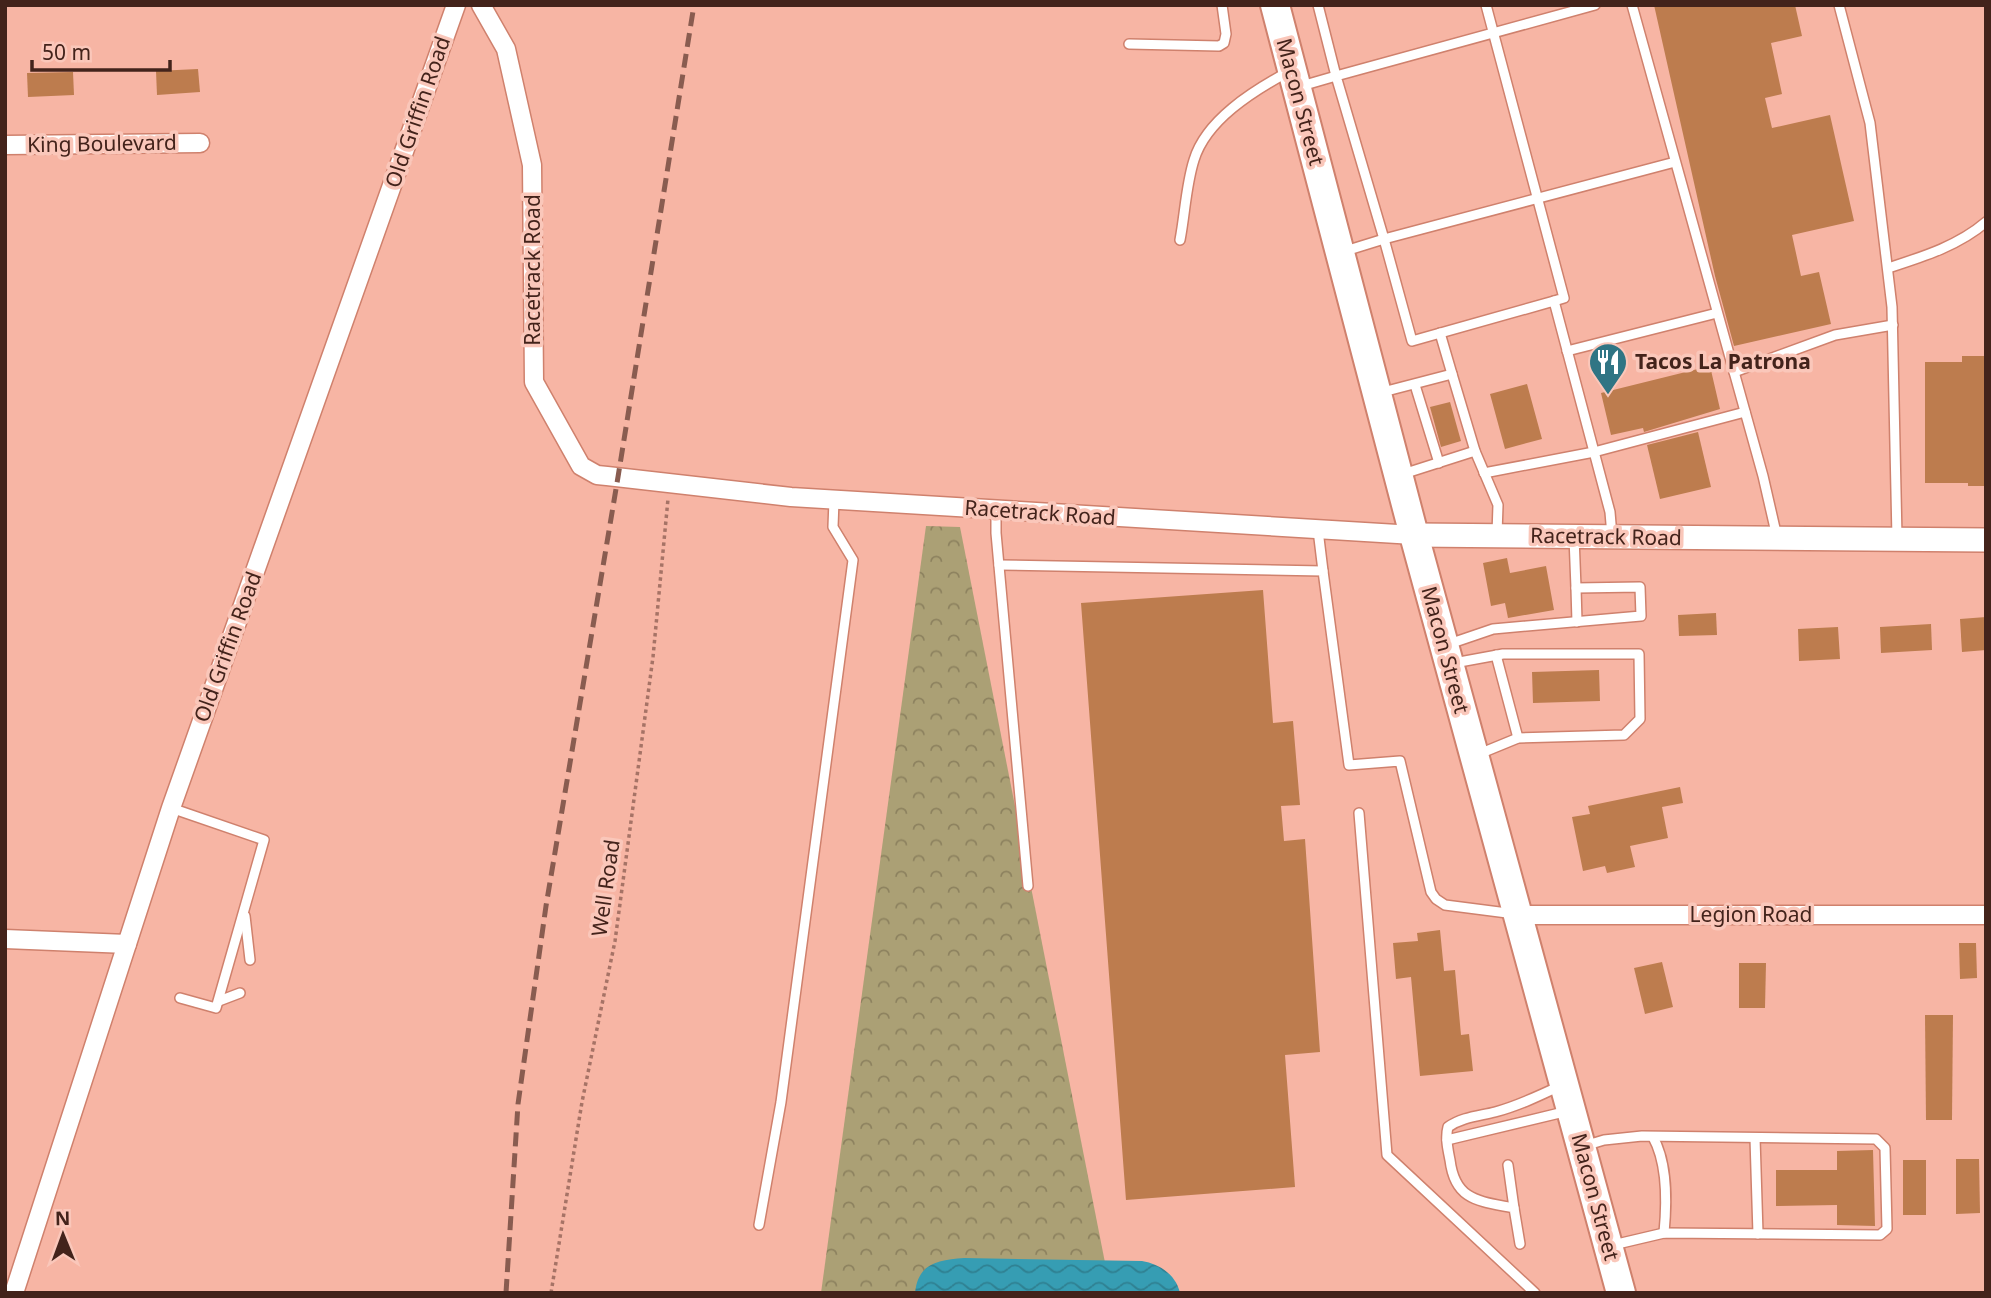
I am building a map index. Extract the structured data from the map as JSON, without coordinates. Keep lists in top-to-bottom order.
{
  "streets": {
    "main road": ["Macon Street"],
    "street": [
      "Old Griffin Road",
      "King Boulevard",
      "Racetrack Road",
      "Legion Road"
    ],
    "path": ["Well Road"]
  },
  "crossings": [
    ["Macon Street", "Racetrack Road"],
    ["Macon Street", "Legion Road"],
    ["Racetrack Road", "Well Road"]
  ],
  "places": {
    "restaurant": ["Tacos La Patrona"]
  },
  "scale_bar": "50 m",
  "north": "top"
}
